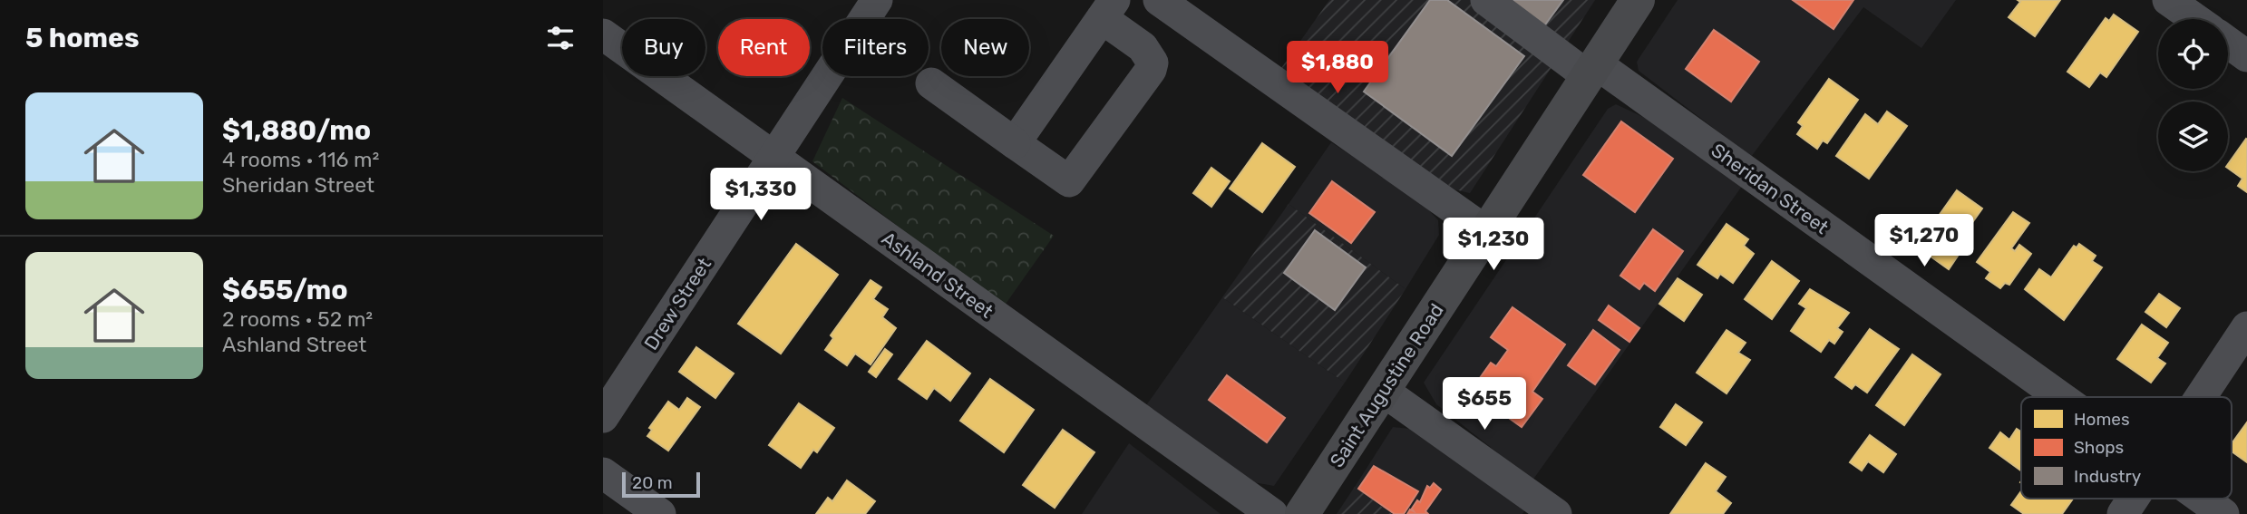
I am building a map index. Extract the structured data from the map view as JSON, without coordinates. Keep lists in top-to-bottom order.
{
  "streets": {
    "main road": ["Saint Augustine Road"],
    "street": ["Sheridan Street", "Ashland Street", "Drew Street"]
  },
  "crossings": [
    ["Sheridan Street", "Saint Augustine Road"],
    ["Ashland Street", "Drew Street"]
  ],
  "legend": ["Homes", "Shops", "Industry"],
  "scale_bar": "20 m",
  "page": {
    "heading": "5 homes",
    "chip": [
      "Buy",
      "Rent",
      "Filters",
      "New"
    ],
    "price": [
      "$1,880",
      "$1,330",
      "$1,270",
      "$1,230",
      "$655"
    ],
    "list": [
      {
        "name": "$1,880/mo",
        "note": "4 rooms · 116 m² · Sheridan Street"
      },
      {
        "name": "$655/mo",
        "note": "2 rooms · 52 m² · Ashland Street"
      }
    ],
    "scale": "20 m"
  }
}
